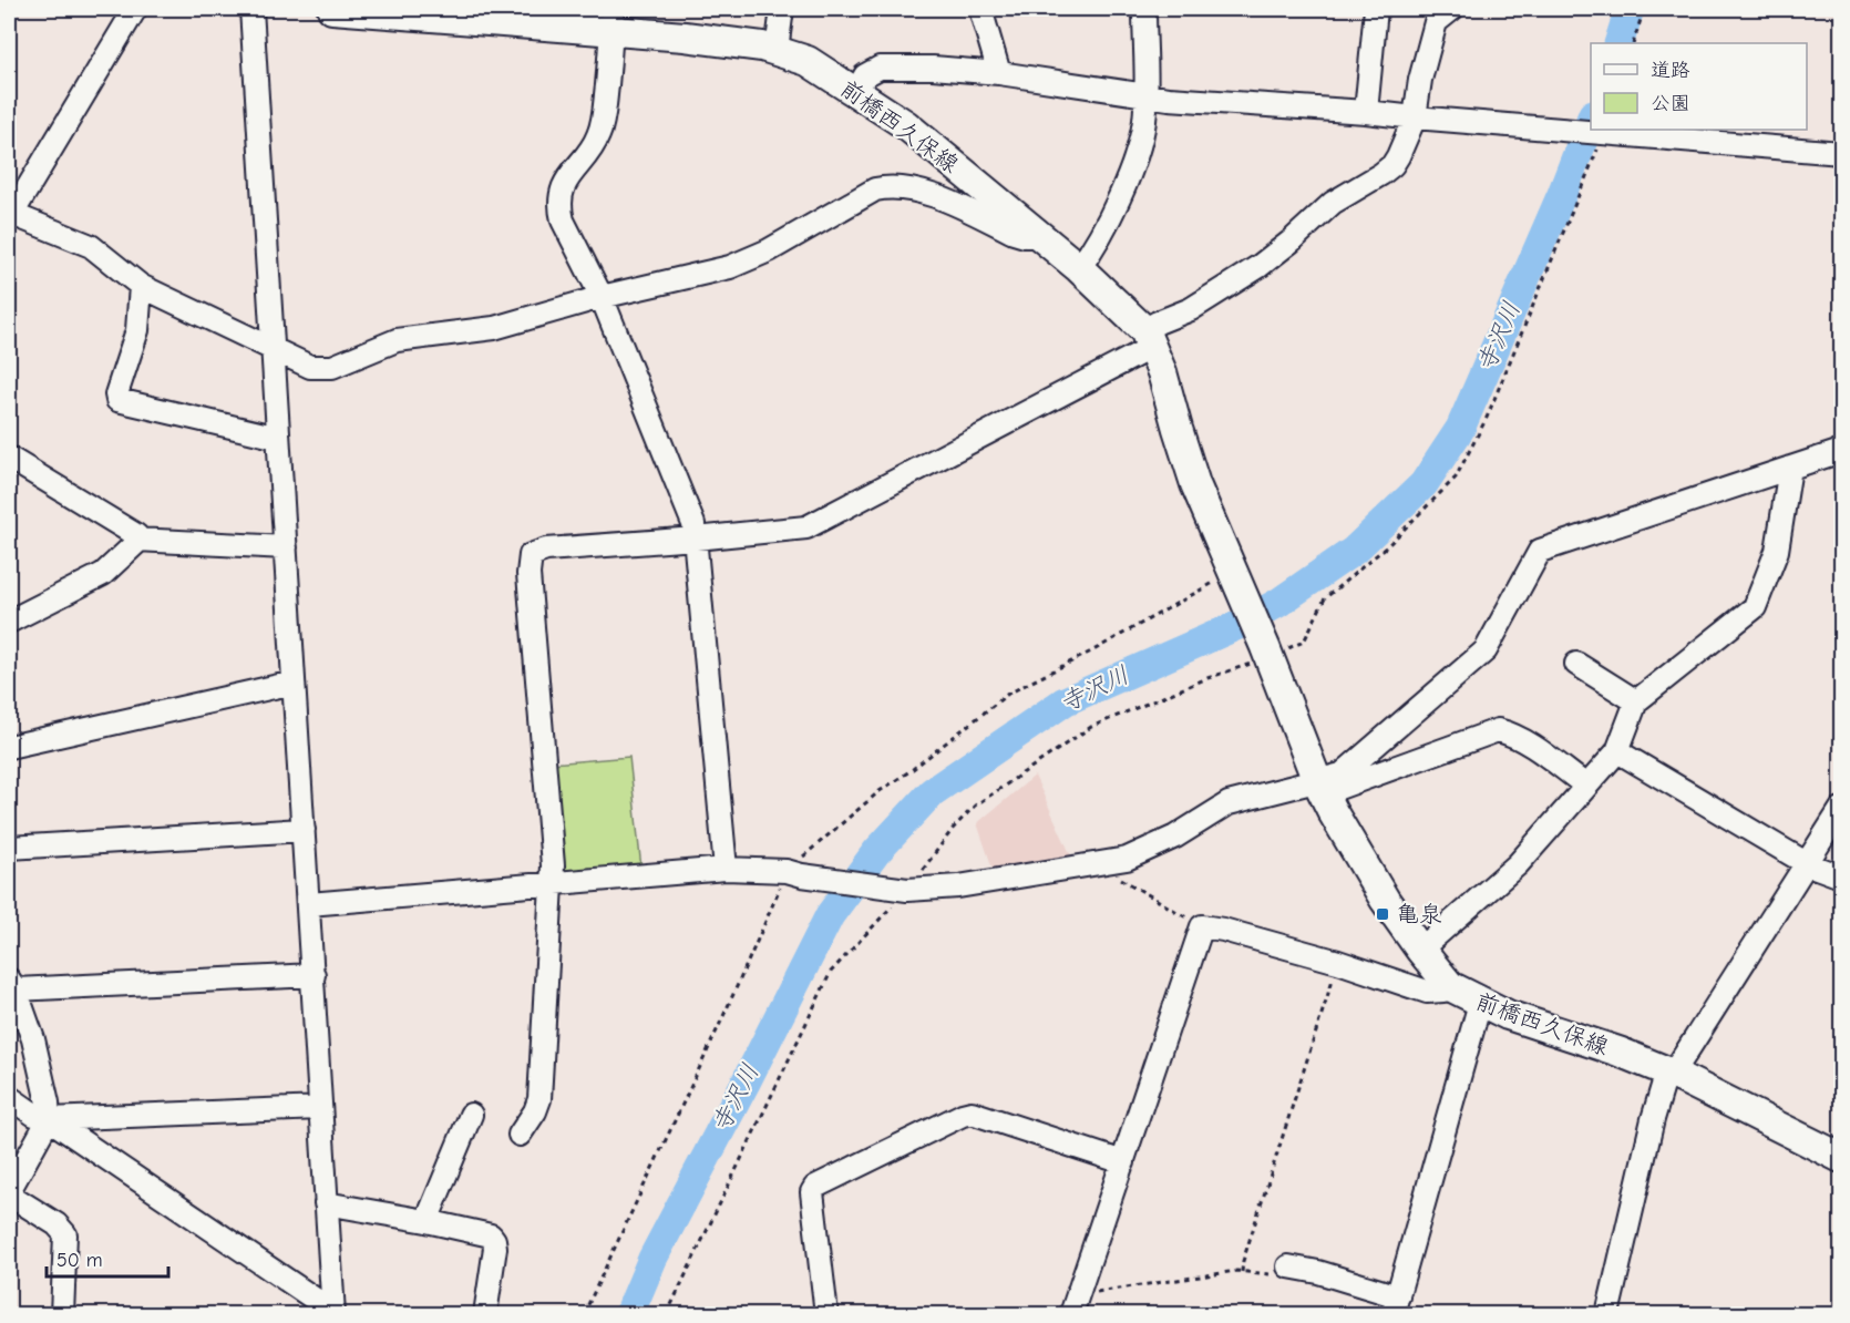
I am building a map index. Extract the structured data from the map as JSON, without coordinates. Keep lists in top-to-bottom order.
{
  "streets": {
    "main road": ["前橋西久保線"]
  },
  "water": ["寺沢川"],
  "places": {
    "transit": ["亀泉"]
  },
  "legend": ["道路", "公園"],
  "scale_bar": "50 m"
}
